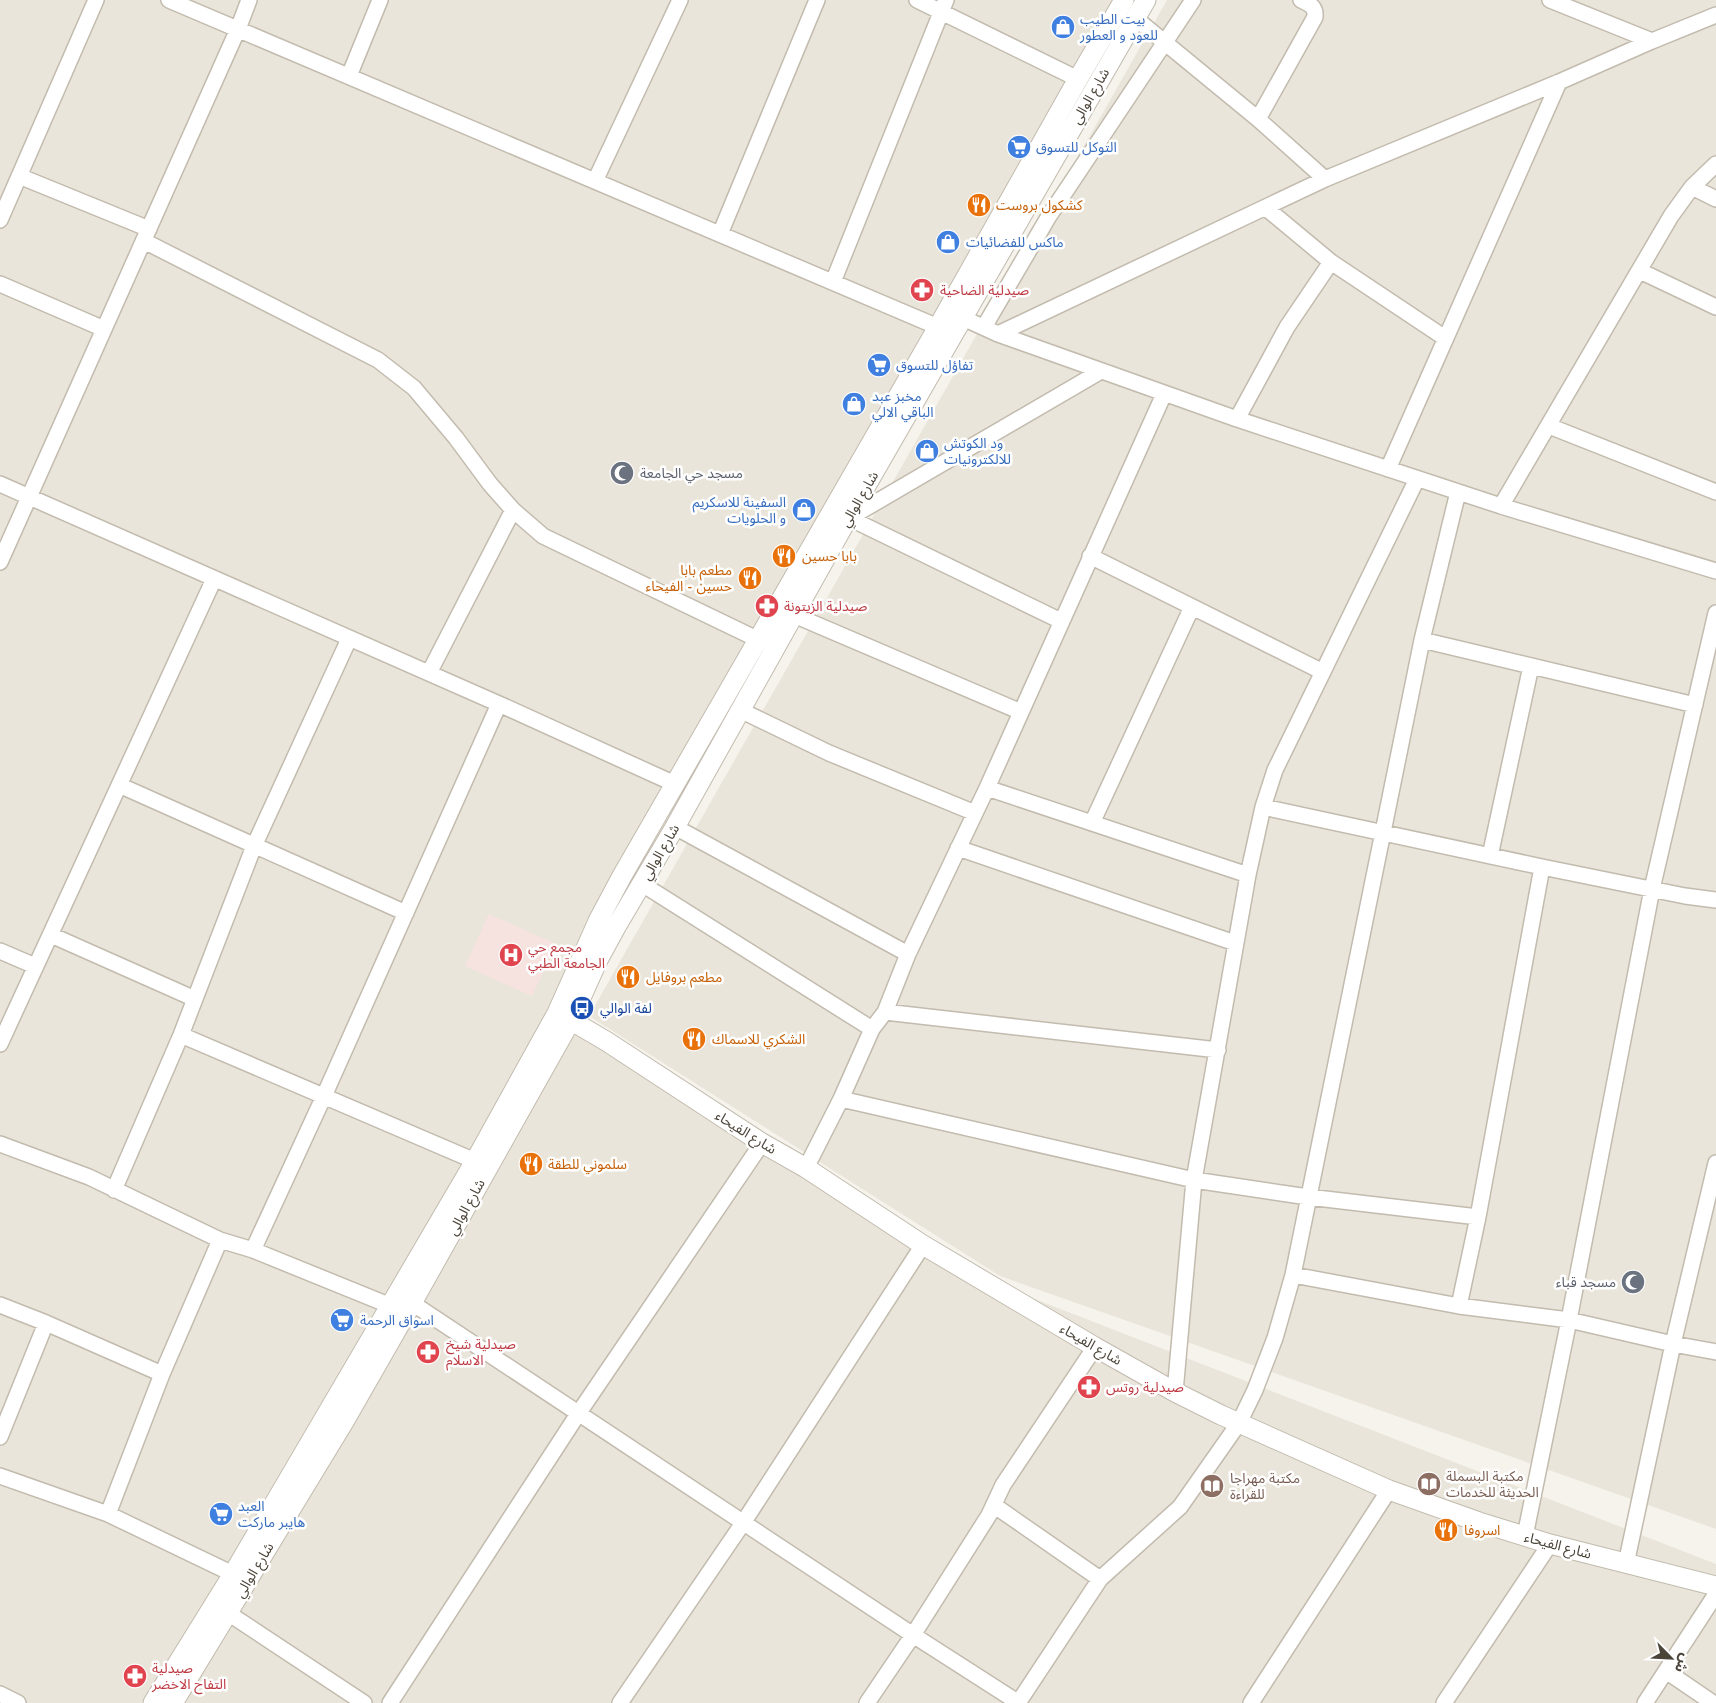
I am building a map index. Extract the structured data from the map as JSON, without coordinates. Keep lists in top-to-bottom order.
{
  "streets": {
    "street": ["شارع الوالي", "شارع الفيحاء"]
  },
  "crossings": [
    ["شارع الوالي", "شارع الفيحاء"]
  ],
  "places": {
    "shop": [
      "بيت الطيب للعود و العطور",
      "ماكس للفضائيات",
      "مخبز عبد الباقي الالي",
      "ود الكوتش للالكترونيات",
      "السفينة للاسكريم و الحلويات"
    ],
    "supermarket": [
      "التوكل للتسوق",
      "تفاؤل للتسوق",
      "اسواق الرحمة",
      "العبد هايبر ماركت"
    ],
    "restaurant": [
      "كشكول بروست",
      "بابا حسين",
      "مطعم بابا حسين - الفيحاء",
      "مطعم بروفايل",
      "الشكري للاسماك",
      "سلموني للطقة",
      "اسروفا"
    ],
    "pharmacy": [
      "صيدلية الضاحية",
      "صيدلية الزيتونة",
      "صيدلية شيخ الاسلام",
      "صيدلية روتس",
      "صيدلية التفاح الاخضر"
    ],
    "mosque": ["مسجد حي الجامعة", "مسجد قباء"],
    "hospital": ["مجمع حي الجامعة الطبي"],
    "bus stop": ["لفة الوالي"],
    "library": ["مكتبة البسملة الحديثة للخدمات", "مكتبة مهراجا للقراءة"]
  },
  "north": "bottom right"
}
